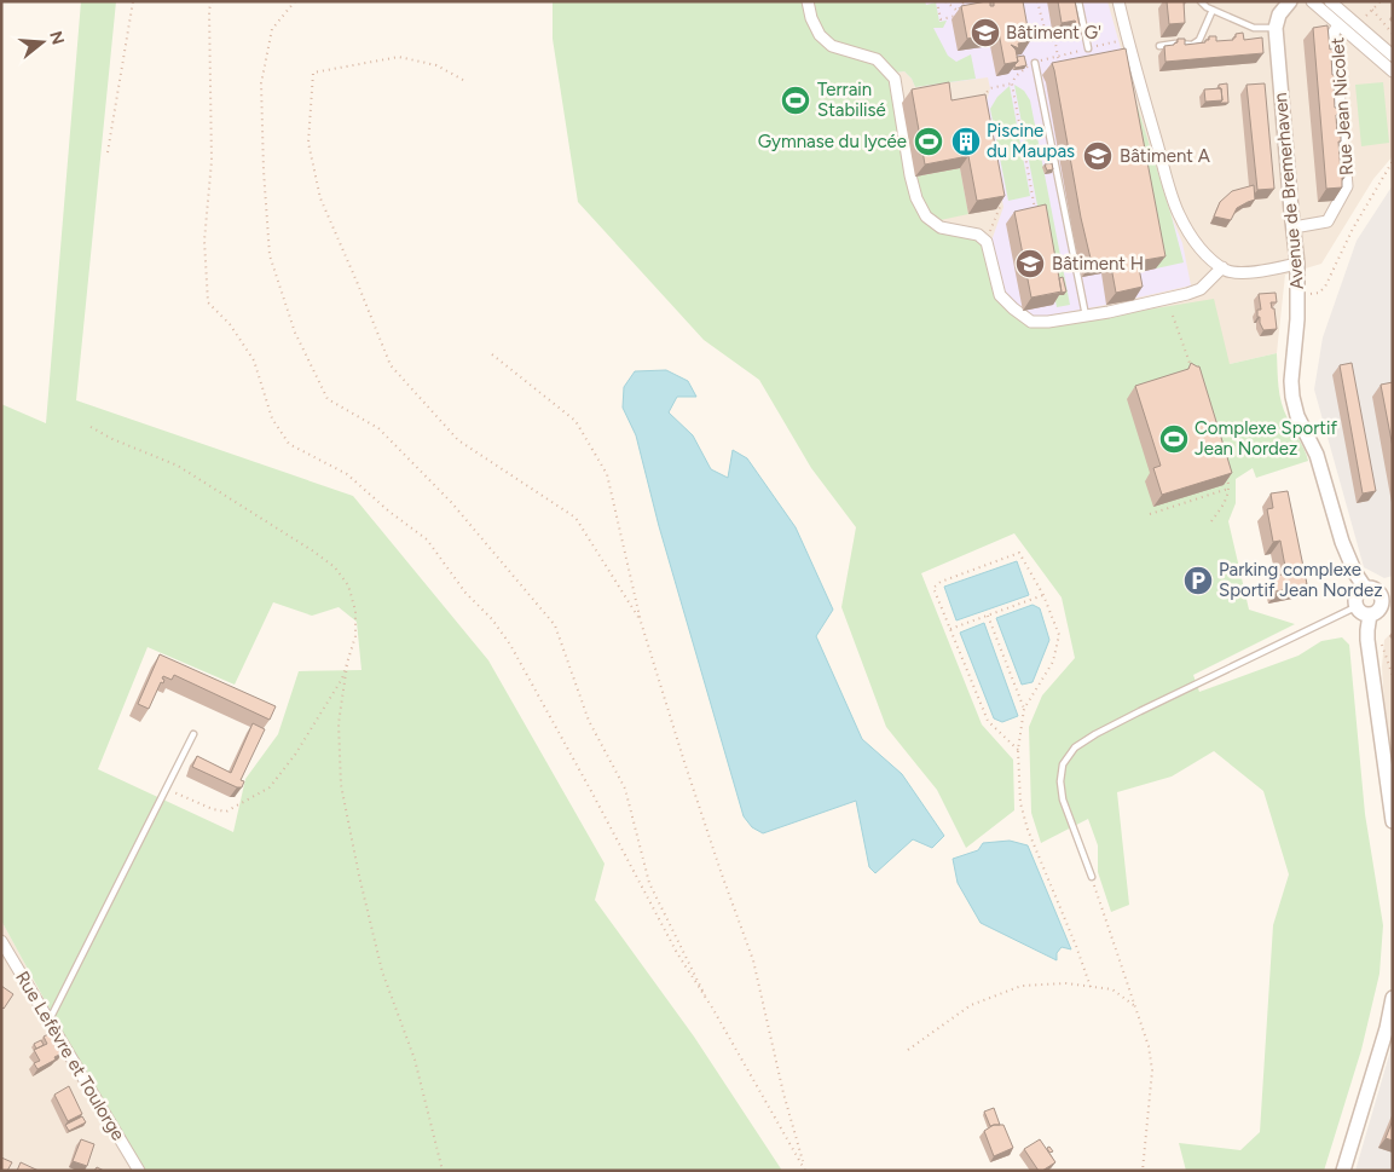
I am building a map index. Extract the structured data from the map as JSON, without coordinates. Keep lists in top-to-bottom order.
{
  "streets": {
    "street": ["Rue Jean Nicolet", "Avenue de Bremerhaven", "Rue Lefèvre et Toulorge"]
  },
  "crossings": [
    ["Rue Jean Nicolet", "Avenue de Bremerhaven"]
  ],
  "places": {
    "school or university": ["Bâtiment G'", "Bâtiment A", "Bâtiment H"],
    "sports": ["Terrain Stabilisé", "Gymnase du lycée", "Complexe Sportif Jean Nordez"],
    "building": ["Piscine du Maupas"],
    "parking": ["Parking complexe Sportif Jean Nordez"]
  },
  "north": "right"
}
